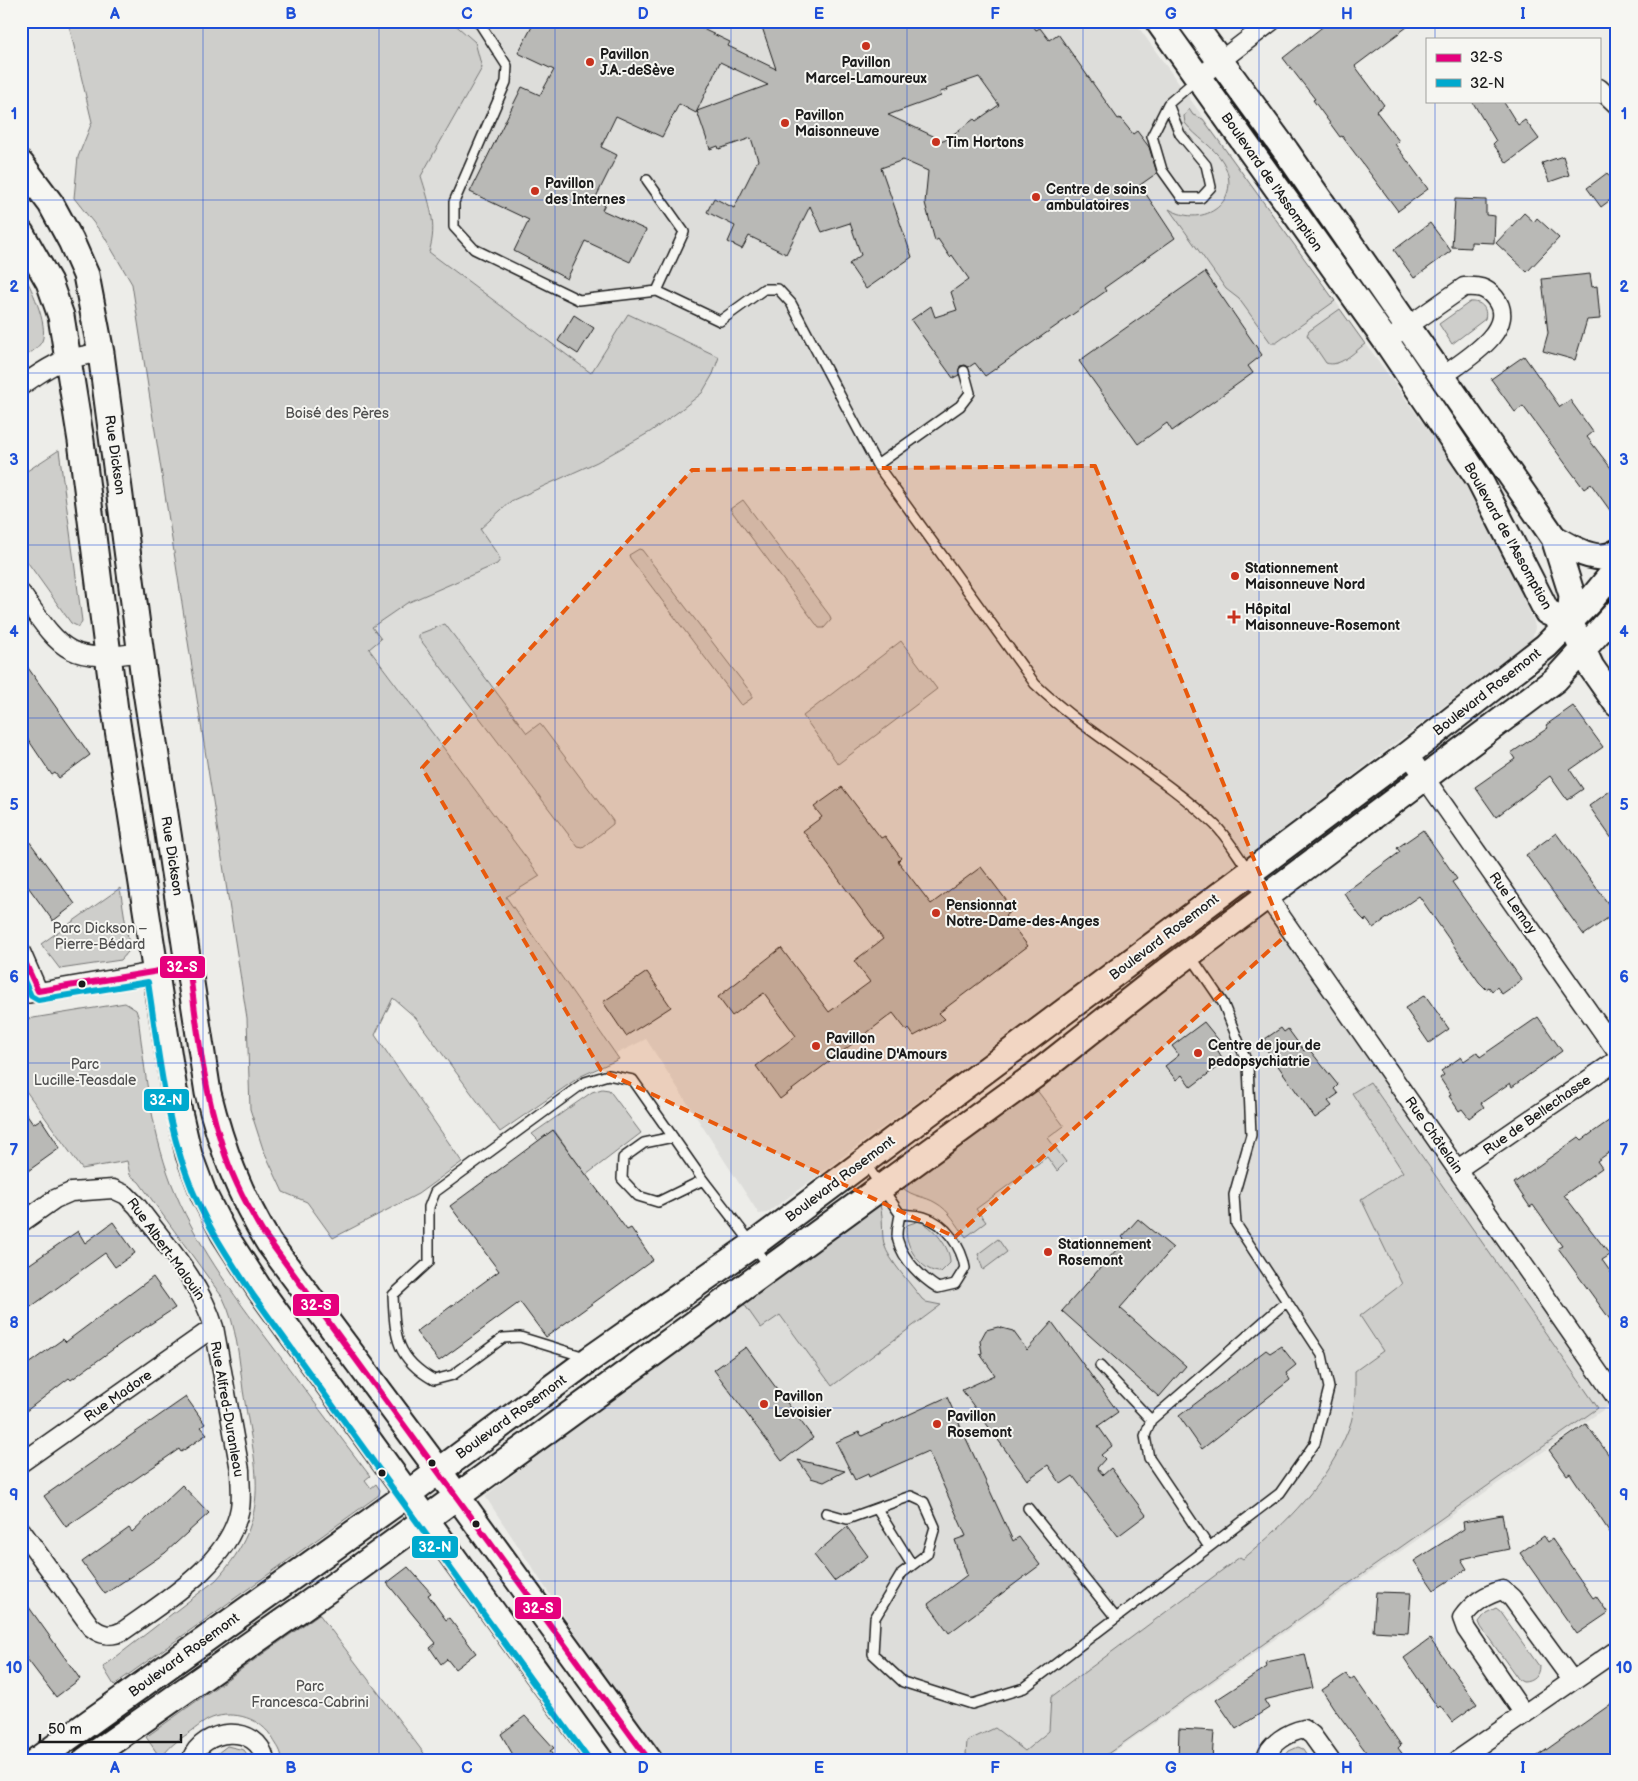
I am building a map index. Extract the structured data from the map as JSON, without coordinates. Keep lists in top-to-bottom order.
{
  "streets": {
    "main road": ["Boulevard de l'Assomption", "Rue Dickson", "Boulevard Rosemont"],
    "street": [
      "Rue Lemay",
      "Rue de Bellechasse",
      "Rue Châtelain",
      "Rue Albert-Malouin",
      "Rue Madore",
      "Rue Alfred-Duranleau"
    ]
  },
  "crossings": [
    ["Boulevard de l'Assomption", "Boulevard Rosemont"],
    ["Rue Dickson", "Boulevard Rosemont"],
    ["Boulevard Rosemont", "Rue Lemay"],
    ["Boulevard Rosemont", "Rue Châtelain"],
    ["Rue de Bellechasse", "Rue Châtelain"],
    ["Rue Albert-Malouin", "Rue Madore"],
    ["Rue Albert-Malouin", "Rue Alfred-Duranleau"],
    ["Rue Madore", "Rue Alfred-Duranleau"]
  ],
  "parks": [
    "Boisé des Pères",
    "Parc Dickson – Pierre-Bédard",
    "Parc Lucille-Teasdale",
    "Parc Francesca-Cabrini"
  ],
  "places": {
    "other": [
      "Pavillon Marcel-Lamoureux",
      "Pavillon J.A.-deSève",
      "Pavillon Maisonneuve",
      "Tim Hortons",
      "Pavillon des Internes",
      "Centre de soins ambulatoires",
      "Stationnement Maisonneuve Nord",
      "Pensionnat Notre-Dame-des-Anges",
      "Pavillon Claudine D'Amours",
      "Centre de jour de pedopsychiatrie",
      "Stationnement Rosemont",
      "Pavillon Levoisier",
      "Pavillon Rosemont"
    ],
    "health": ["Hôpital Maisonneuve-Rosemont"]
  },
  "lines": ["transit line 32-S", "transit line 32-N"],
  "legend": ["32-S", "32-N"],
  "scale_bar": "50 m",
  "grid": {
    "columns": [
      "A",
      "B",
      "C",
      "D",
      "E",
      "F",
      "G",
      "H",
      "I"
    ],
    "rows": [
      "1",
      "2",
      "3",
      "4",
      "5",
      "6",
      "7",
      "8",
      "9",
      "10"
    ]
  }
}
